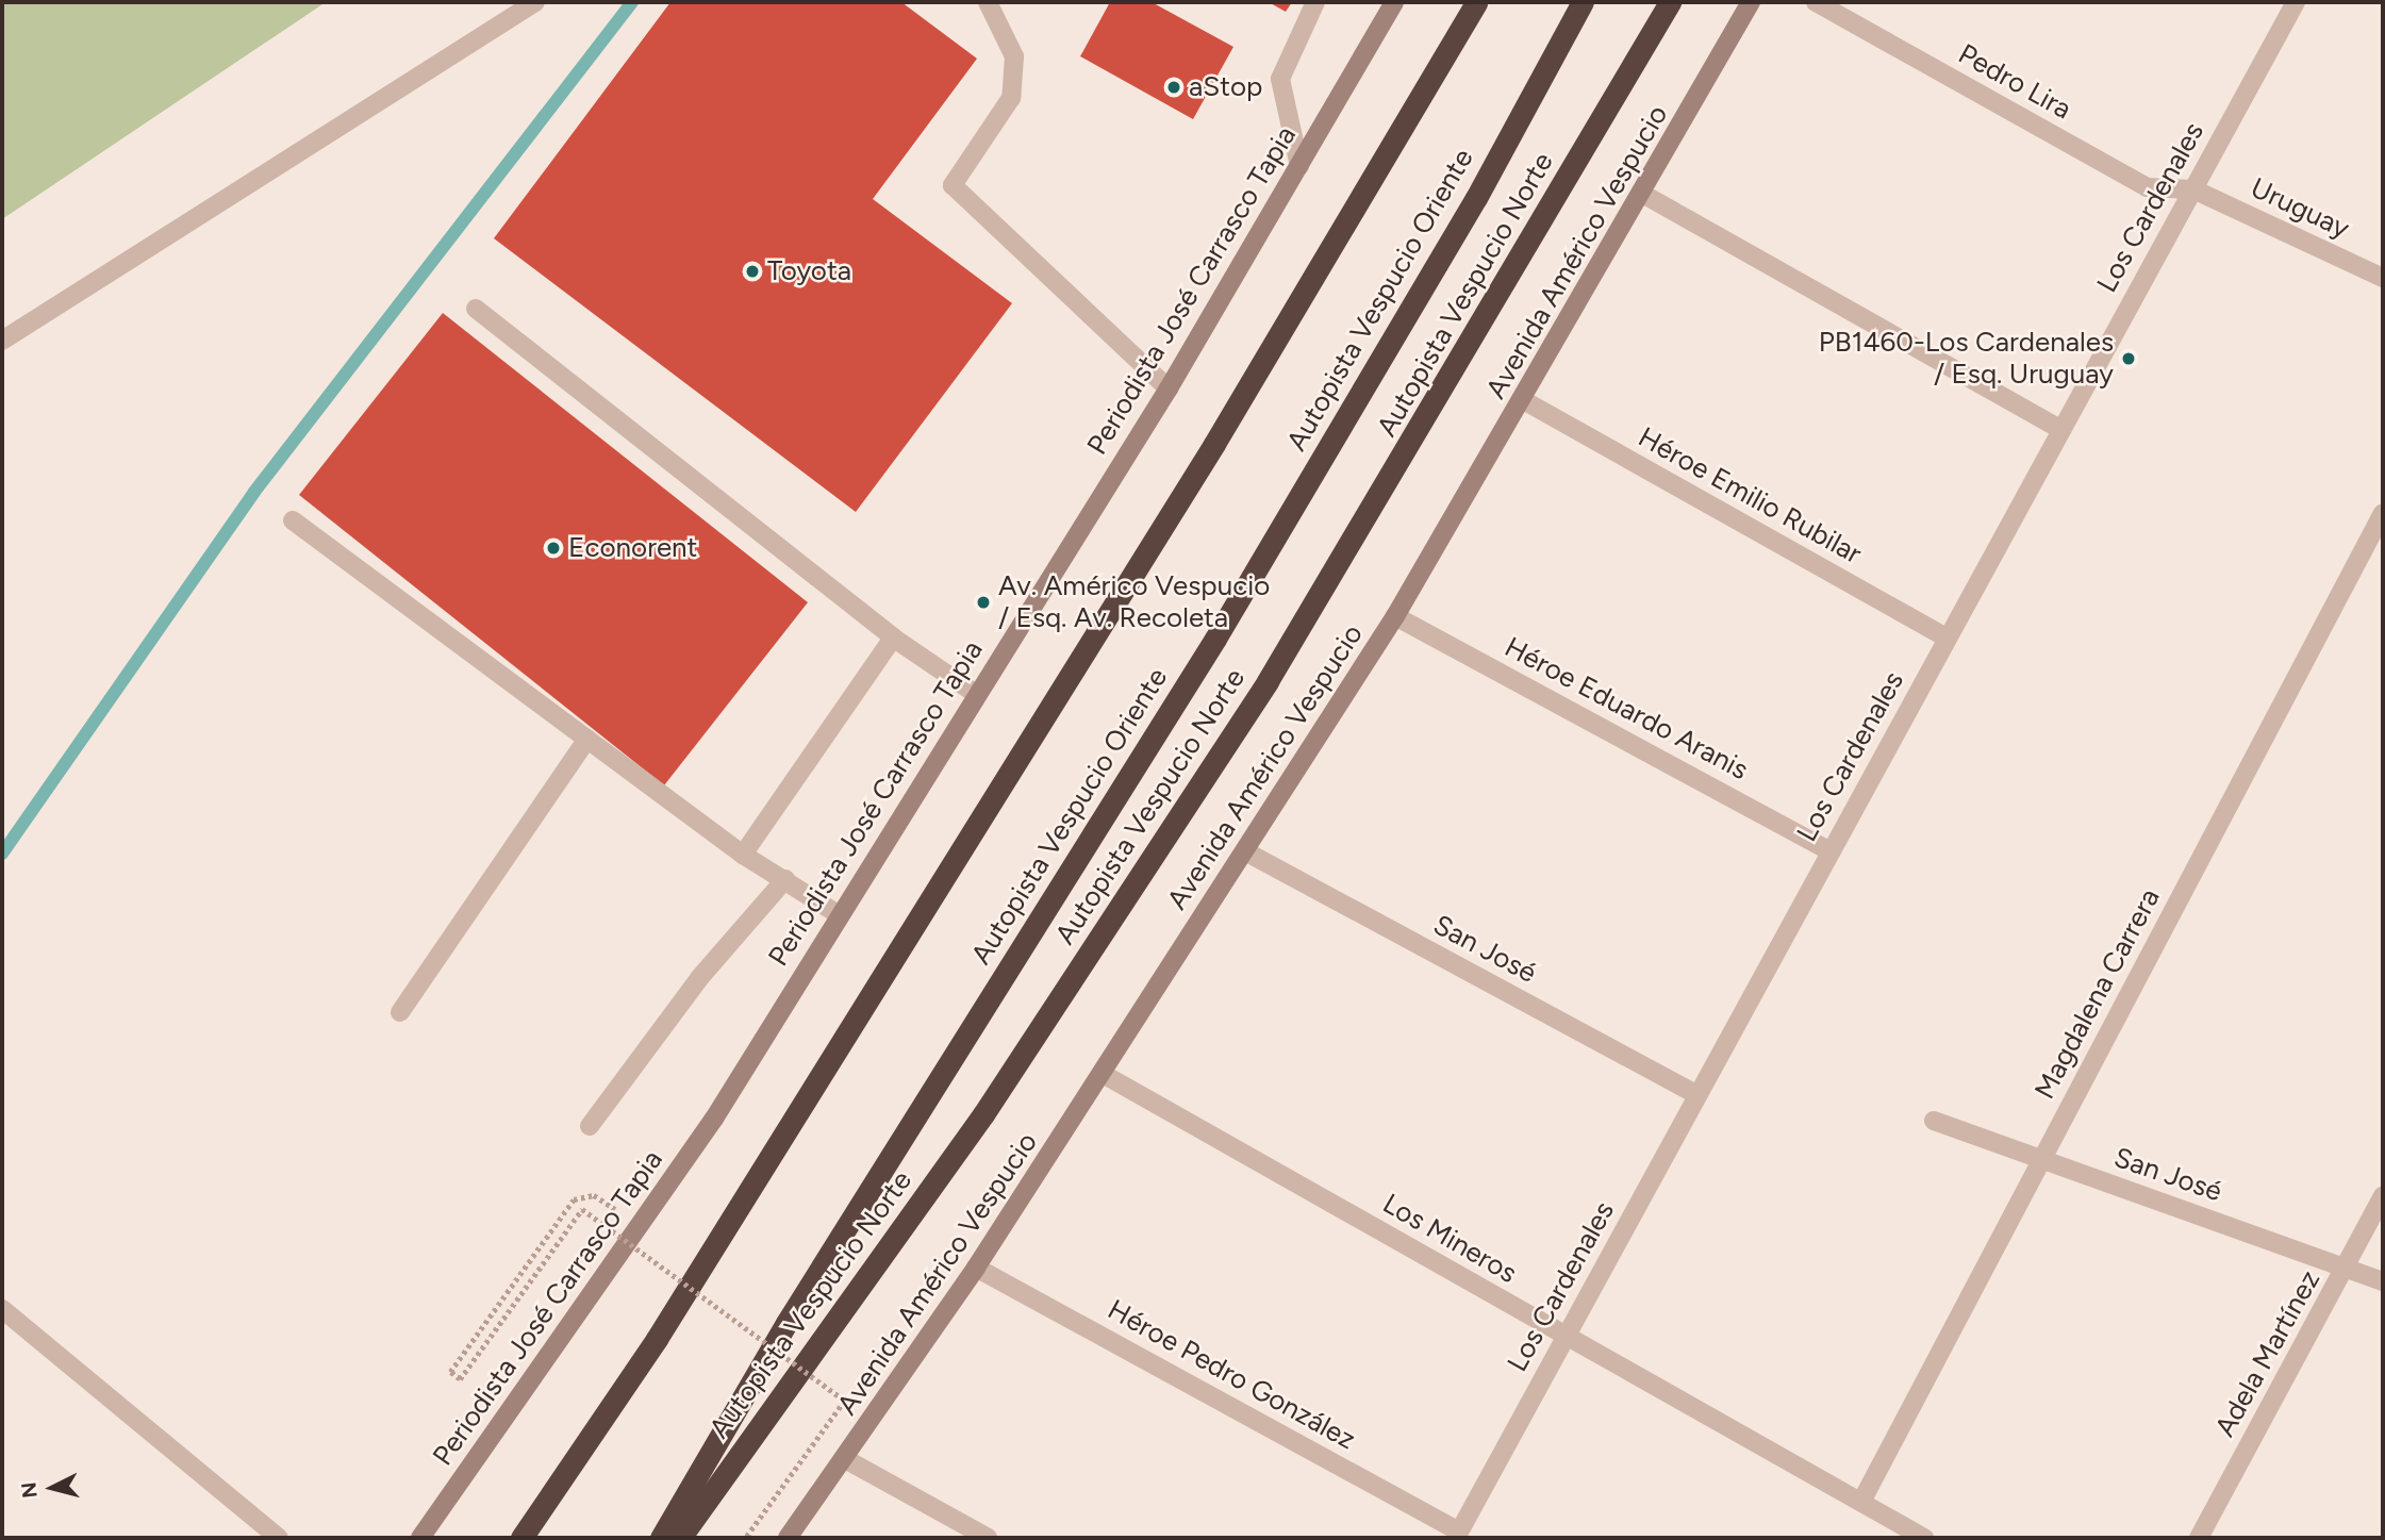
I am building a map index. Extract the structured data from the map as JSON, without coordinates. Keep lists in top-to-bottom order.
{
  "streets": {
    "highway": ["Autopista Vespucio Norte", "Autopista Vespucio Oriente"],
    "main road": ["Avenida Américo Vespucio", "Periodista José Carrasco Tapia"],
    "street": [
      "Pedro Lira",
      "Los Cardenales",
      "Uruguay",
      "Héroe Emilio Rubilar",
      "Héroe Eduardo Aranis",
      "San José",
      "Magdalena Carrera",
      "Los Mineros",
      "Adela Martínez",
      "Héroe Pedro González"
    ]
  },
  "crossings": [
    ["Pedro Lira", "Los Cardenales"],
    ["Pedro Lira", "Uruguay"],
    ["Los Cardenales", "Uruguay"],
    ["Los Cardenales", "Héroe Emilio Rubilar"],
    ["Los Cardenales", "Héroe Eduardo Aranis"],
    ["Los Cardenales", "San José"],
    ["Los Cardenales", "Los Mineros"],
    ["Los Cardenales", "Héroe Pedro González"],
    ["Avenida Américo Vespucio", "Héroe Emilio Rubilar"],
    ["Avenida Américo Vespucio", "Héroe Eduardo Aranis"],
    ["Avenida Américo Vespucio", "San José"],
    ["Avenida Américo Vespucio", "Los Mineros"],
    ["Avenida Américo Vespucio", "Héroe Pedro González"],
    ["San José", "Magdalena Carrera"],
    ["San José", "Adela Martínez"],
    ["Magdalena Carrera", "Los Mineros"]
  ],
  "places": [
    "aStop",
    "Toyota",
    "PB1460-Los Cardenales / Esq. Uruguay",
    "Econorent",
    "Av. Américo Vespucio / Esq. Av. Recoleta"
  ],
  "north": "left"
}
